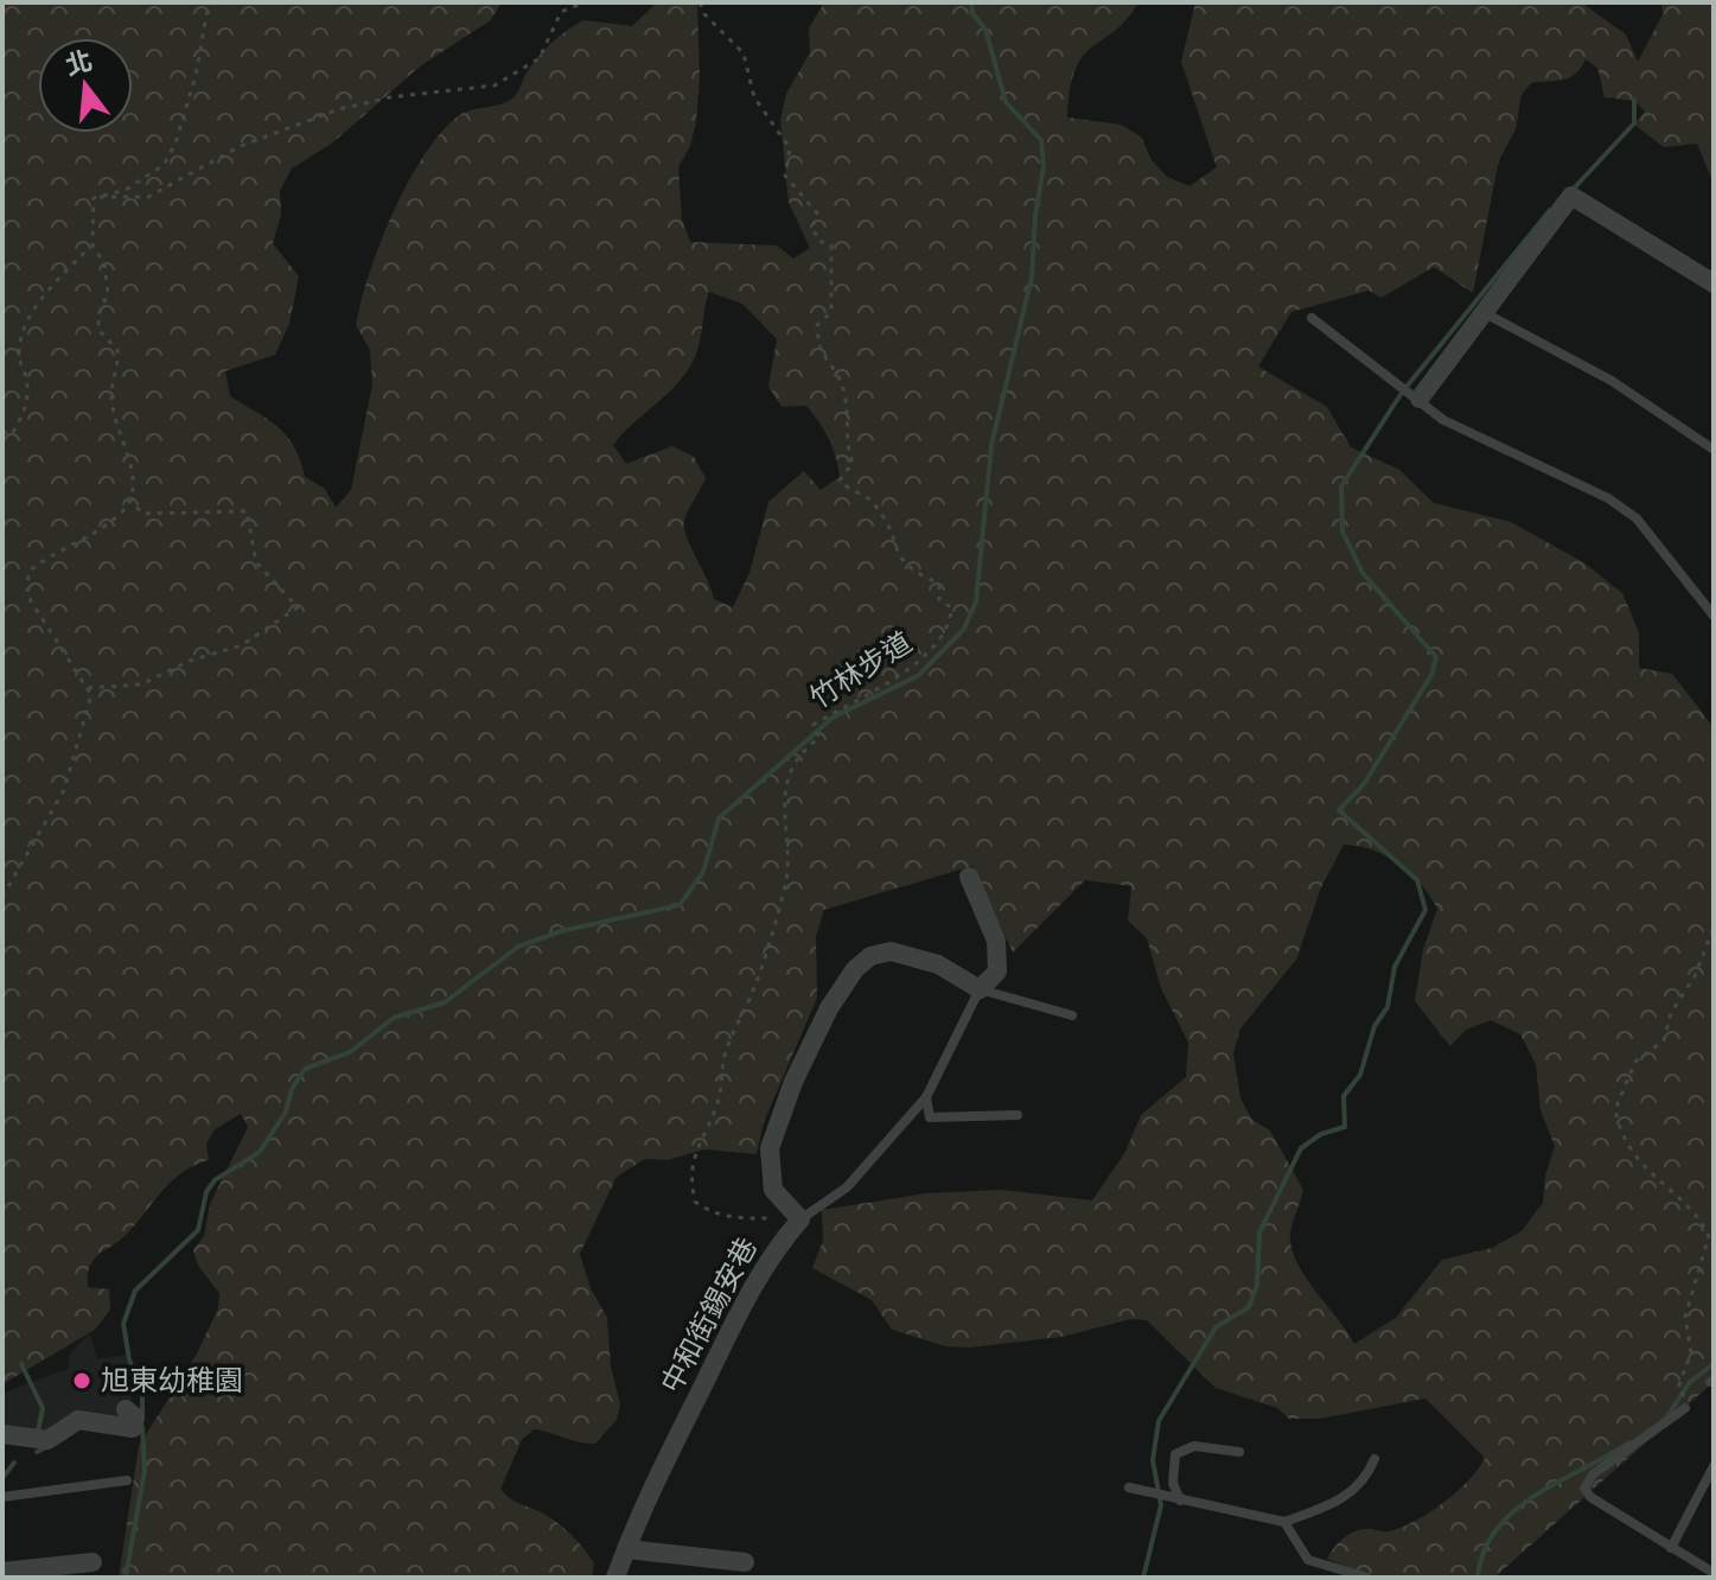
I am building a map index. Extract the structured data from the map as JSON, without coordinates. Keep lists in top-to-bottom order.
{
  "streets": {
    "street": ["中和街錫安巷"],
    "path": ["竹林步道"]
  },
  "crossings": [
    ["竹林步道", "中和街錫安巷"]
  ],
  "places": ["旭東幼稚園"],
  "north": "top"
}
